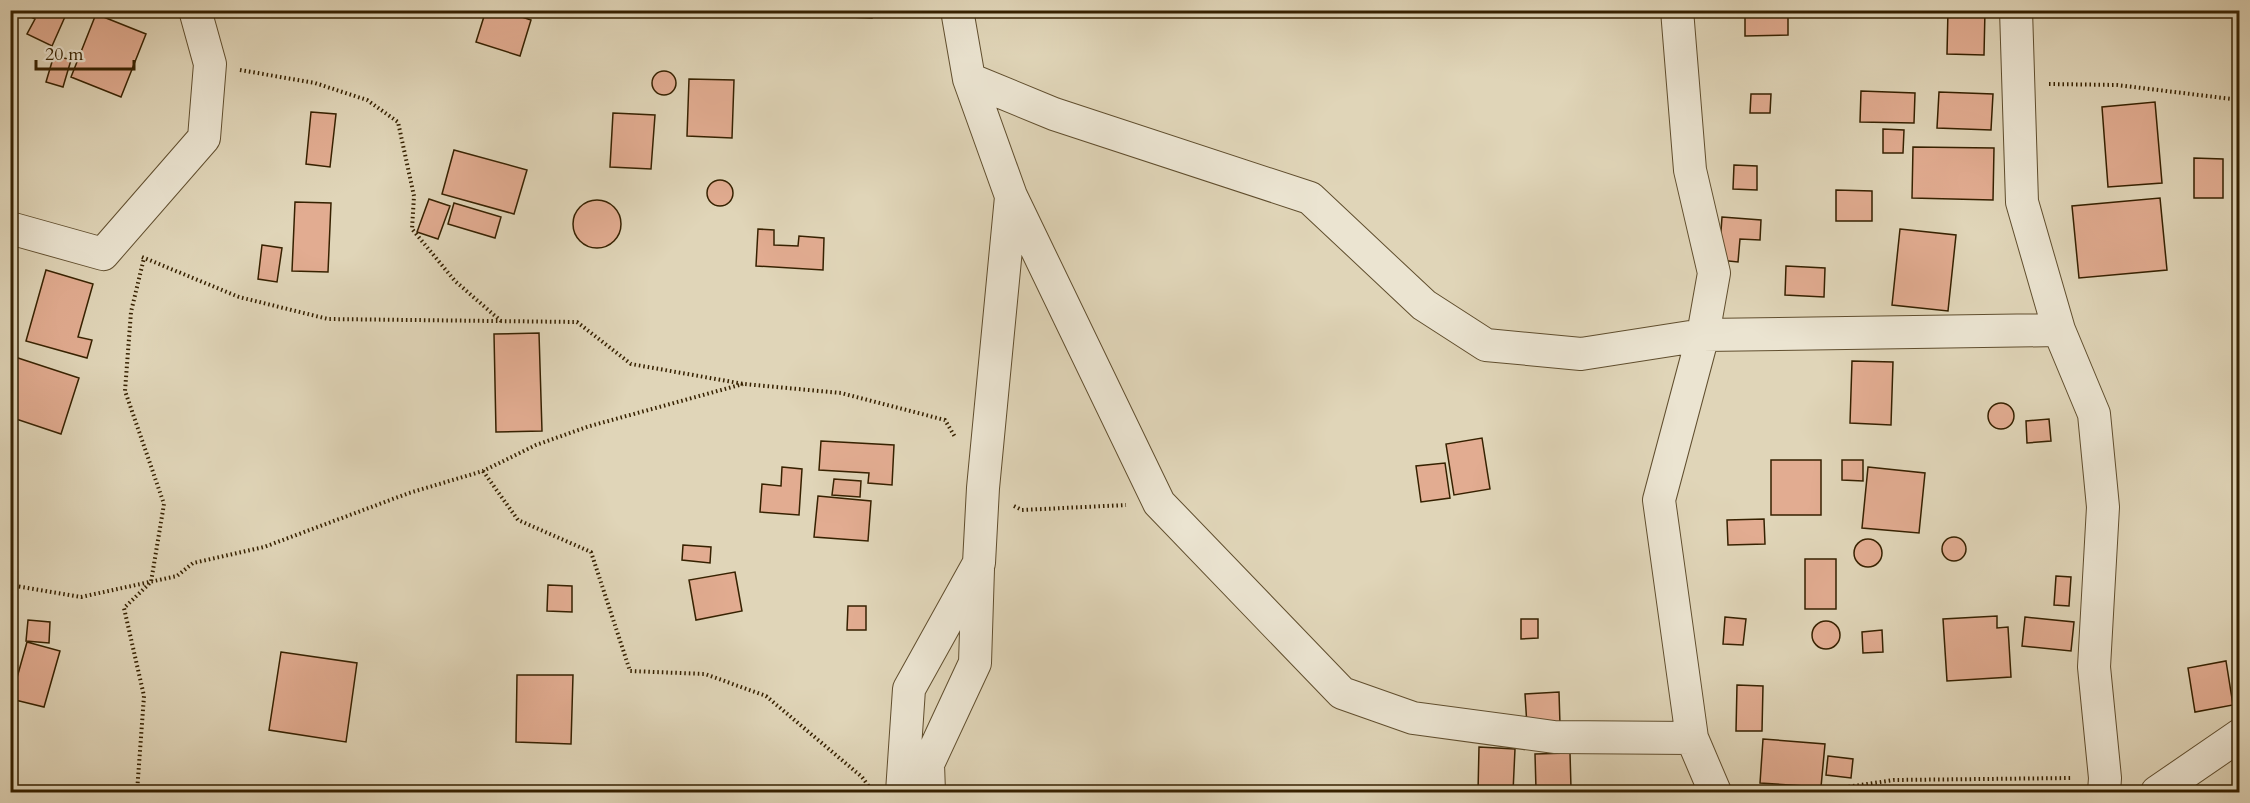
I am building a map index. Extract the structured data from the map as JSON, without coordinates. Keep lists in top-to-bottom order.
{
  "scale_bar": "20 m"
}
